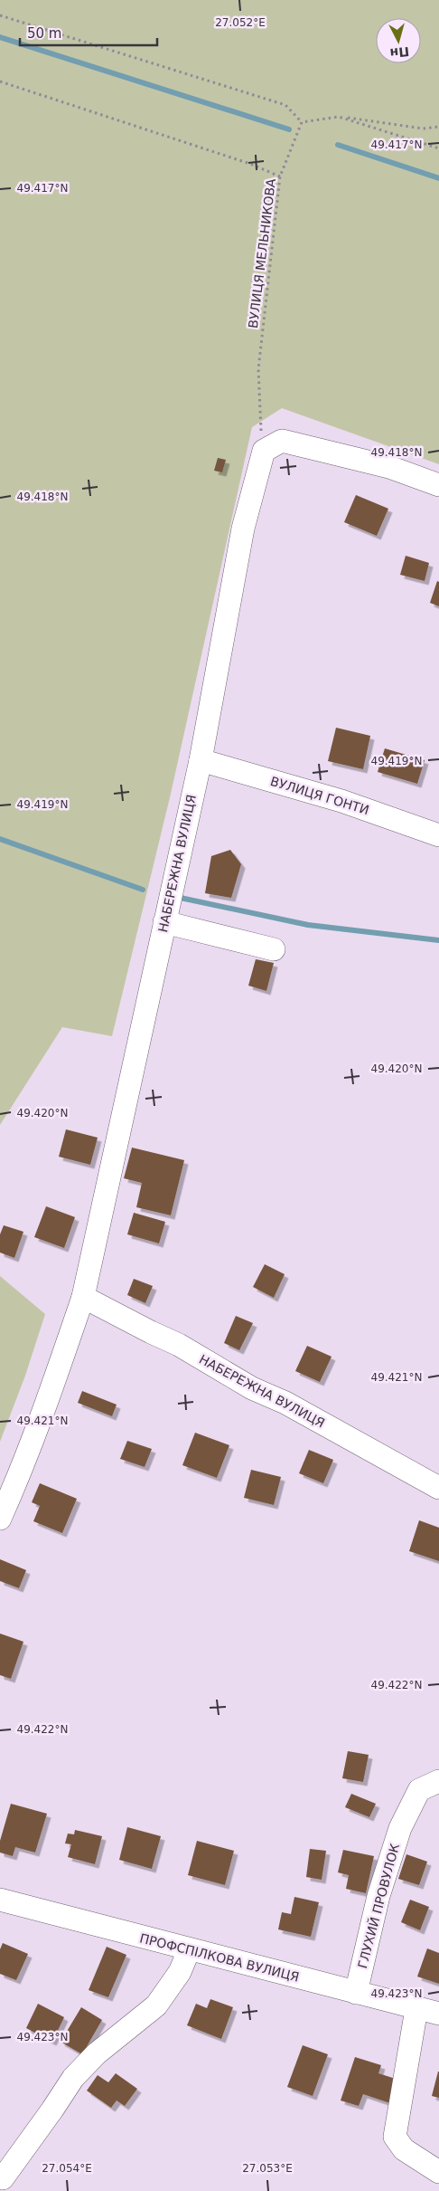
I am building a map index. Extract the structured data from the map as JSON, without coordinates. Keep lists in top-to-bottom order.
{
  "streets": {
    "street": [
      "ВУЛИЦЯ ГОНТИ",
      "НАБЕРЕЖНА ВУЛИЦЯ",
      "ГЛУХИЙ ПРОВУЛОК",
      "ПРОФСПІЛКОВА ВУЛИЦЯ"
    ],
    "path": ["ВУЛИЦЯ МЕЛЬНИКОВА"]
  },
  "crossings": [
    ["ВУЛИЦЯ МЕЛЬНИКОВА", "НАБЕРЕЖНА ВУЛИЦЯ"],
    ["ВУЛИЦЯ ГОНТИ", "НАБЕРЕЖНА ВУЛИЦЯ"],
    ["ГЛУХИЙ ПРОВУЛОК", "ПРОФСПІЛКОВА ВУЛИЦЯ"]
  ],
  "scale_bar": "50 m",
  "north": "bottom",
  "coordinates": [
    "27.052°E",
    "49.417°N",
    "49.418°N",
    "49.419°N",
    "49.420°N",
    "49.421°N",
    "49.422°N",
    "49.423°N",
    "27.054°E",
    "27.053°E"
  ]
}
